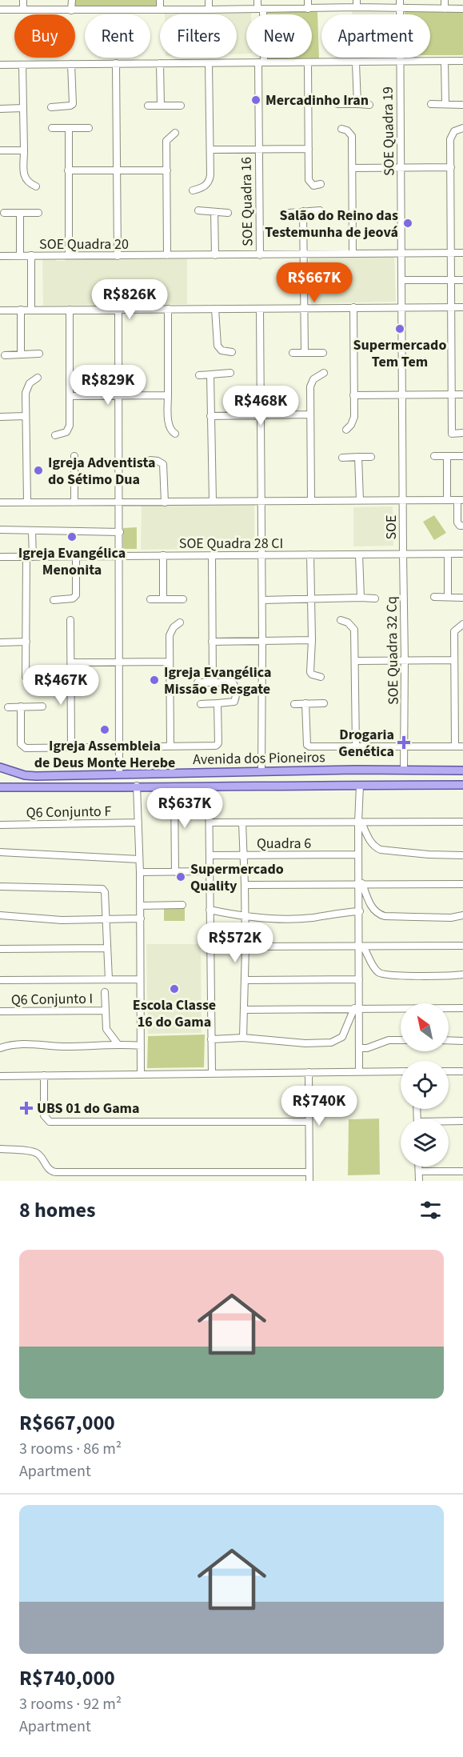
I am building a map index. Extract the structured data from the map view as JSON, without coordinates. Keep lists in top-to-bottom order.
{
  "streets": {
    "main road": ["Avenida dos Pioneiros"],
    "street": [
      "SOE Quadra 19",
      "SOE Quadra 16",
      "SOE Quadra 20",
      "SOE",
      "SOE Quadra 28 CI",
      "SOE Quadra 32 Cq",
      "Q6 Conjunto F",
      "Quadra 6",
      "Q6 Conjunto I"
    ]
  },
  "crossings": [
    ["SOE Quadra 19", "SOE Quadra 20"],
    ["SOE Quadra 19", "SOE"],
    ["SOE Quadra 16", "SOE Quadra 20"],
    ["SOE", "SOE Quadra 28 CI"],
    ["SOE", "SOE Quadra 32 Cq"],
    ["SOE Quadra 28 CI", "SOE Quadra 32 Cq"],
    ["SOE Quadra 32 Cq", "Avenida dos Pioneiros"]
  ],
  "places": {
    "other": [
      "Mercadinho Iran",
      "Salão do Reino das Testemunha de jeová",
      "Supermercado Tem Tem",
      "Igreja Adventista do Sétimo Dua",
      "Igreja Evangélica Menonita",
      "Igreja Evangélica Missão e Resgate",
      "Igreja Assembleia de Deus Monte Herebe",
      "Supermercado Quality",
      "Escola Classe 16 do Gama"
    ],
    "health": ["Drogaria Genética", "UBS 01 do Gama"]
  },
  "north": "top left",
  "page": {
    "chip": [
      "Buy",
      "Rent",
      "Filters",
      "New",
      "Apartment"
    ],
    "price": [
      "R$667K",
      "R$826K",
      "R$829K",
      "R$468K",
      "R$467K",
      "R$637K",
      "R$572K",
      "R$740K"
    ],
    "heading": "8 homes",
    "list": [
      {
        "name": "R$667,000",
        "note": "3 rooms · 86 m² · Apartment"
      },
      {
        "name": "R$740,000",
        "note": "3 rooms · 92 m² · Apartment"
      }
    ]
  }
}
